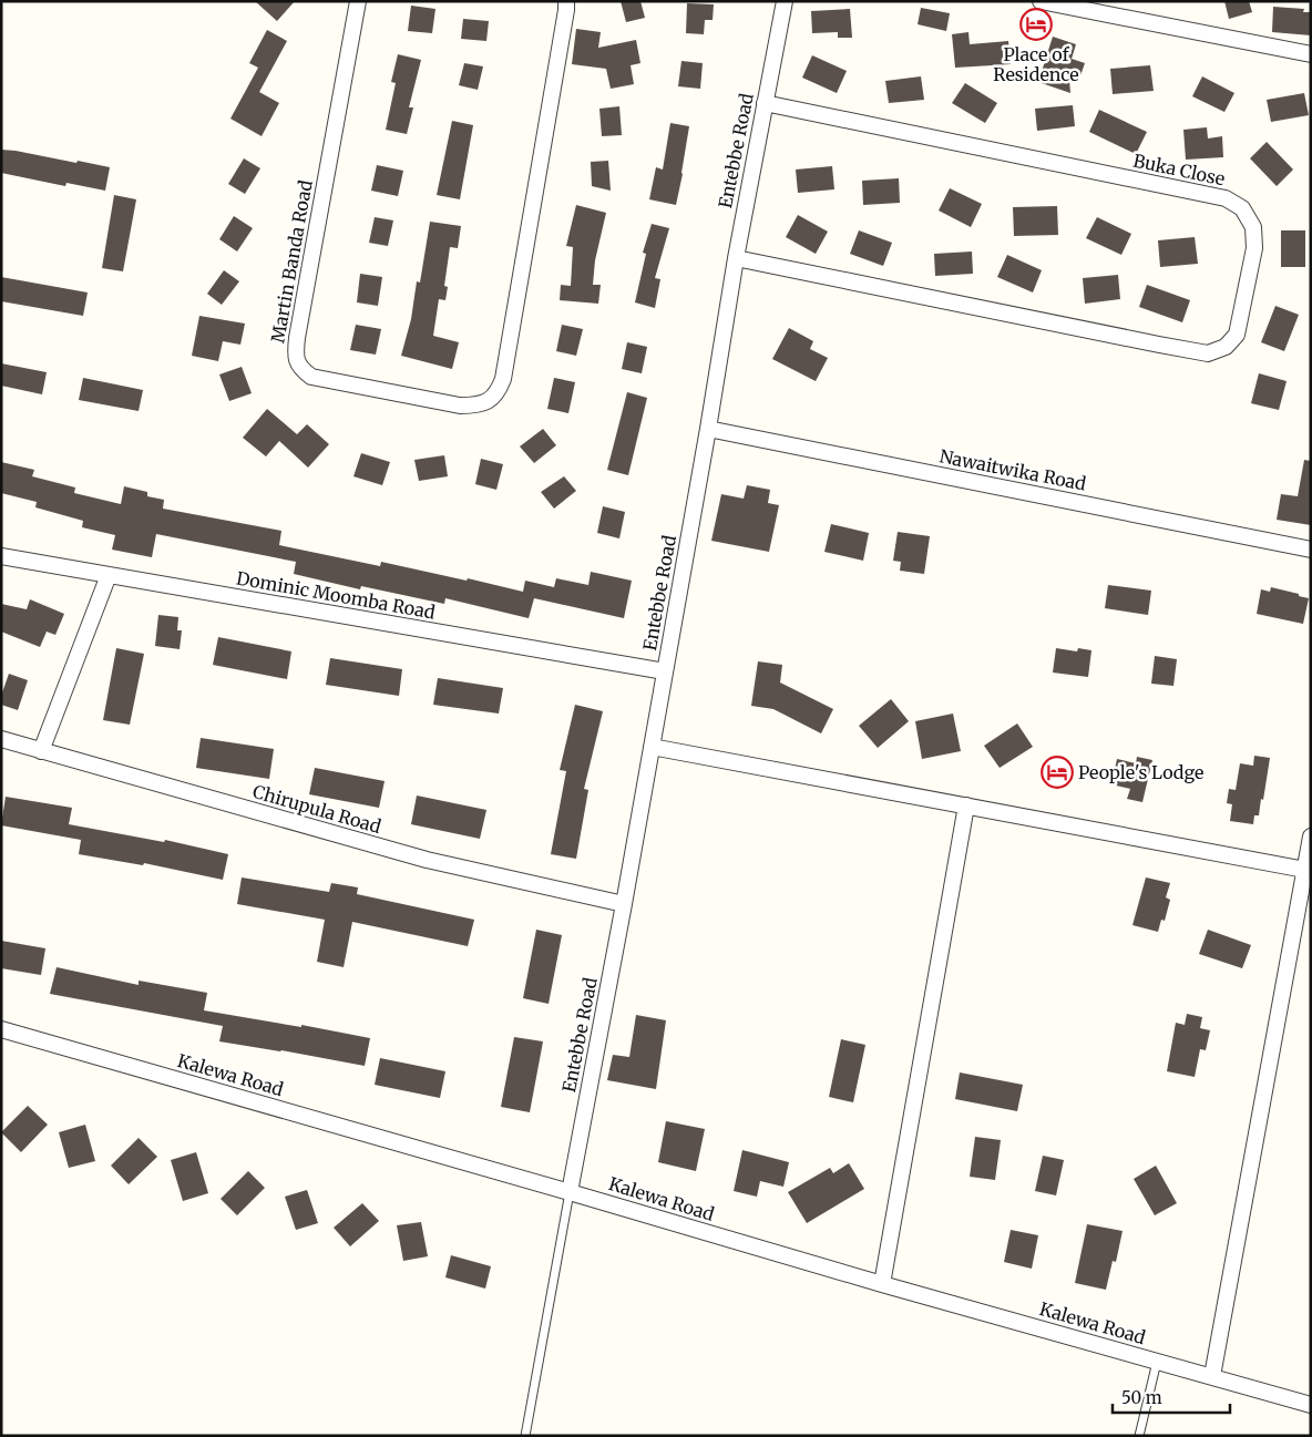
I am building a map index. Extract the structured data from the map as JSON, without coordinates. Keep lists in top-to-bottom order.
{
  "streets": {
    "street": [
      "Entebbe Road",
      "Buka Close",
      "Martin Banda Road",
      "Nawaitwika Road",
      "Dominic Moomba Road",
      "Chirupula Road",
      "Kalewa Road"
    ]
  },
  "crossings": [
    ["Entebbe Road", "Buka Close"],
    ["Entebbe Road", "Nawaitwika Road"],
    ["Entebbe Road", "Dominic Moomba Road"],
    ["Entebbe Road", "Chirupula Road"],
    ["Entebbe Road", "Kalewa Road"]
  ],
  "places": {
    "hotel": ["Place of Residence", "People's Lodge"]
  },
  "scale_bar": "50 m"
}
